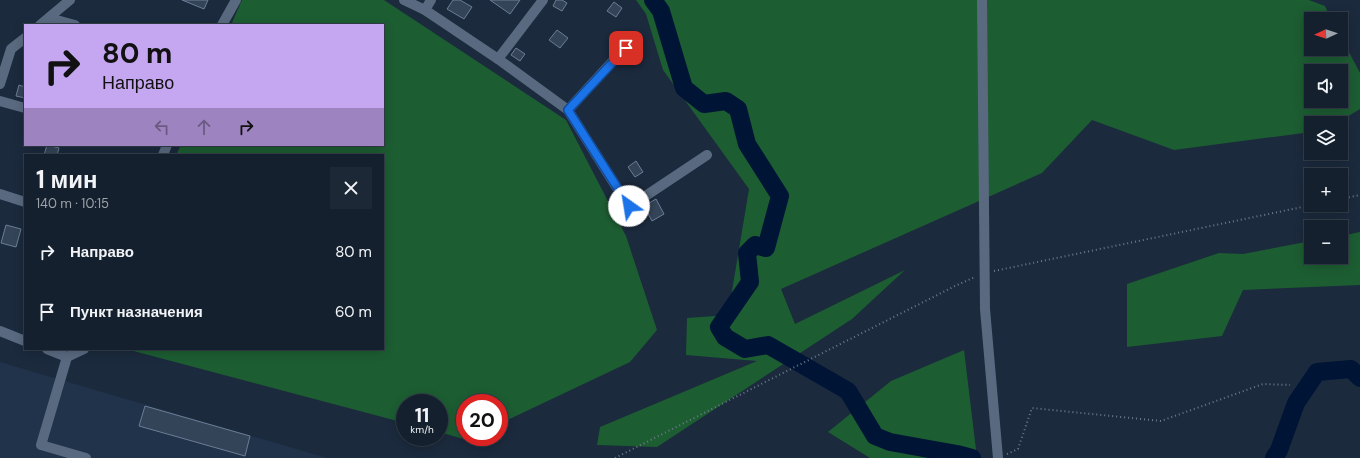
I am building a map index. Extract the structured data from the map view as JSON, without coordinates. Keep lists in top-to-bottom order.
{
  "north": "left",
  "page": {
    "map_buttons": ["+", "−"],
    "turn": ["80 m", "Направо"],
    "heading": ["1 мин", "140 m · 10:15"],
    "list": [
      {
        "name": "Направо",
        "value": "80 m"
      },
      {
        "name": "Пункт назначения",
        "value": "60 m"
      }
    ],
    "speed": "11 km/h",
    "limit": "20"
  }
}
